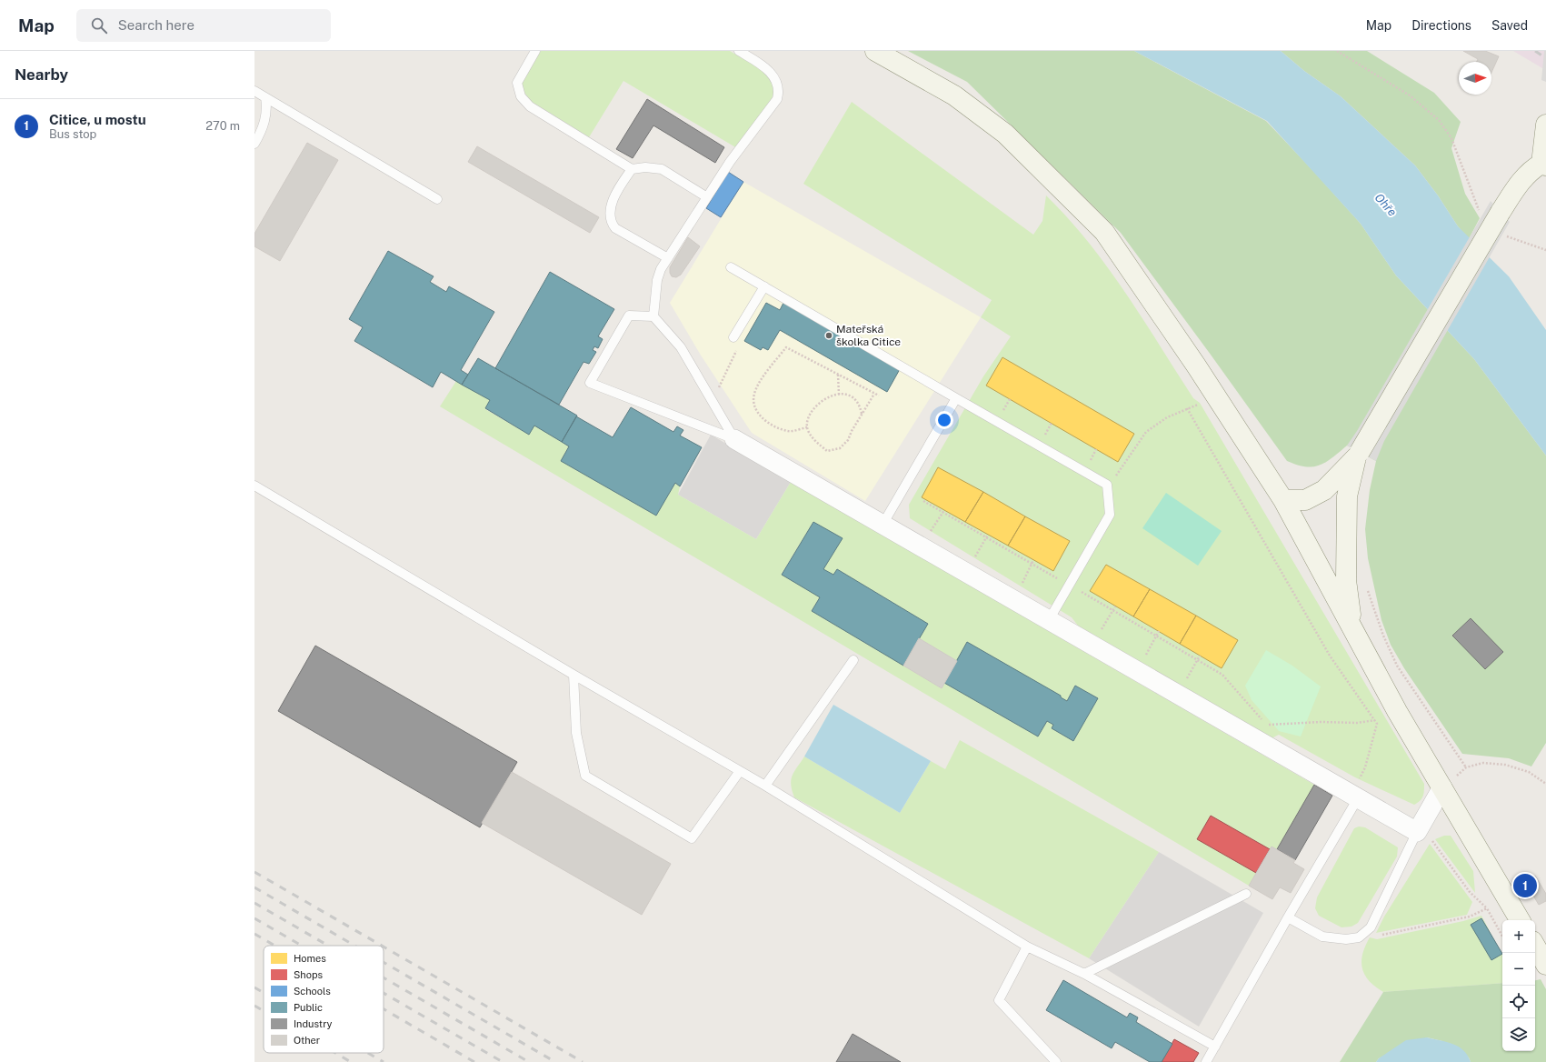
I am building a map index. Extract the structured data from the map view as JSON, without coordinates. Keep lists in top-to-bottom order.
{
  "water": ["Ohře"],
  "places": ["Mateřská školka Citice"],
  "legend": [
    "Homes",
    "Shops",
    "Schools",
    "Public",
    "Industry",
    "Other"
  ],
  "north": "right",
  "page": {
    "header": "Map",
    "search": "Search here",
    "nav": ["Map", "Directions", "Saved"],
    "heading": "Nearby",
    "list": [
      {
        "mark": "1",
        "name": "Citice, u mostu",
        "note": "Bus stop",
        "value": "270 m"
      }
    ],
    "pins": "1",
    "map_buttons": ["+", "−"]
  }
}
